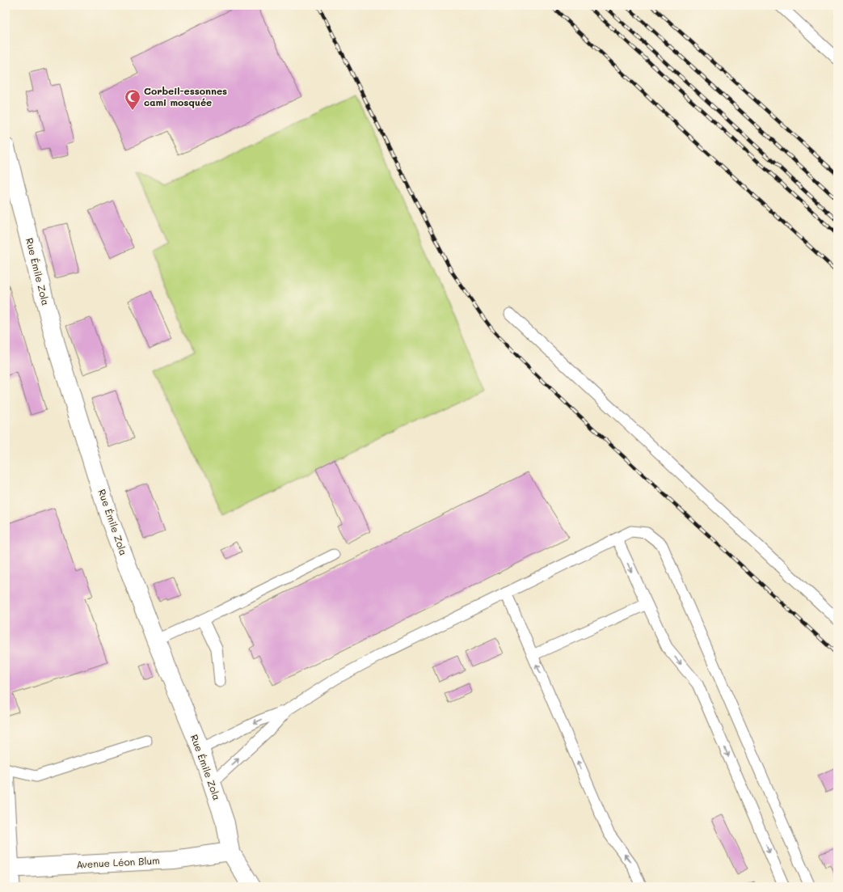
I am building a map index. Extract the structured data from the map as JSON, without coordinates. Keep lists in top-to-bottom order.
{
  "streets": {
    "street": ["Rue Émile Zola", "Avenue Léon Blum"]
  },
  "crossings": [
    ["Rue Émile Zola", "Avenue Léon Blum"]
  ],
  "places": {
    "mosque": ["Corbeil-essonnes cami mosquée"]
  }
}
